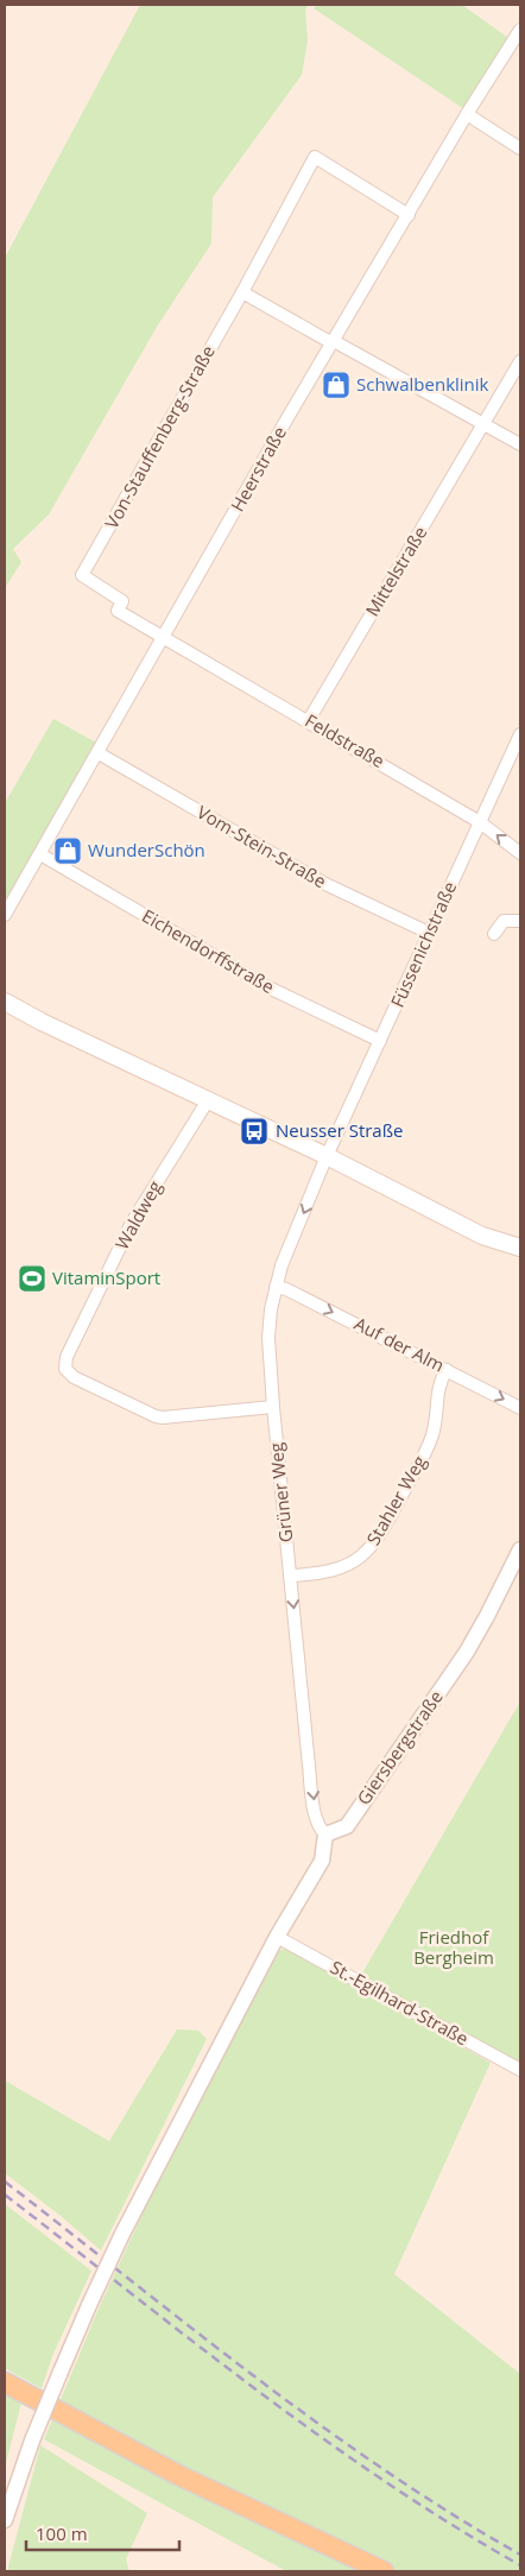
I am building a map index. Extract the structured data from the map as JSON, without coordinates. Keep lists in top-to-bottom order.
{
  "streets": {
    "street": [
      "Von-Stauffenberg-Straße",
      "Heerstraße",
      "Mittelstraße",
      "Feldstraße",
      "Vom-Stein-Straße",
      "Füssenichstraße",
      "Eichendorffstraße",
      "Waldweg",
      "Auf der Alm",
      "Grüner Weg",
      "Stahler Weg",
      "Giersbergstraße",
      "St.-Egilhard-Straße"
    ]
  },
  "crossings": [
    ["Von-Stauffenberg-Straße", "Heerstraße"],
    ["Von-Stauffenberg-Straße", "Feldstraße"],
    ["Heerstraße", "Feldstraße"],
    ["Heerstraße", "Vom-Stein-Straße"],
    ["Heerstraße", "Eichendorffstraße"],
    ["Mittelstraße", "Feldstraße"],
    ["Feldstraße", "Füssenichstraße"],
    ["Vom-Stein-Straße", "Füssenichstraße"],
    ["Füssenichstraße", "Eichendorffstraße"],
    ["Füssenichstraße", "Grüner Weg"],
    ["Waldweg", "Grüner Weg"],
    ["Auf der Alm", "Grüner Weg"],
    ["Auf der Alm", "Stahler Weg"],
    ["Grüner Weg", "Stahler Weg"],
    ["Grüner Weg", "Giersbergstraße"]
  ],
  "one_way": ["Auf der Alm", "Grüner Weg"],
  "parks": ["Friedhof Bergheim"],
  "places": {
    "shop": ["Schwalbenklinik", "WunderSchön"],
    "bus stop": ["Neusser Straße"],
    "sports": ["VitaminSport"]
  },
  "scale_bar": "100 m"
}
